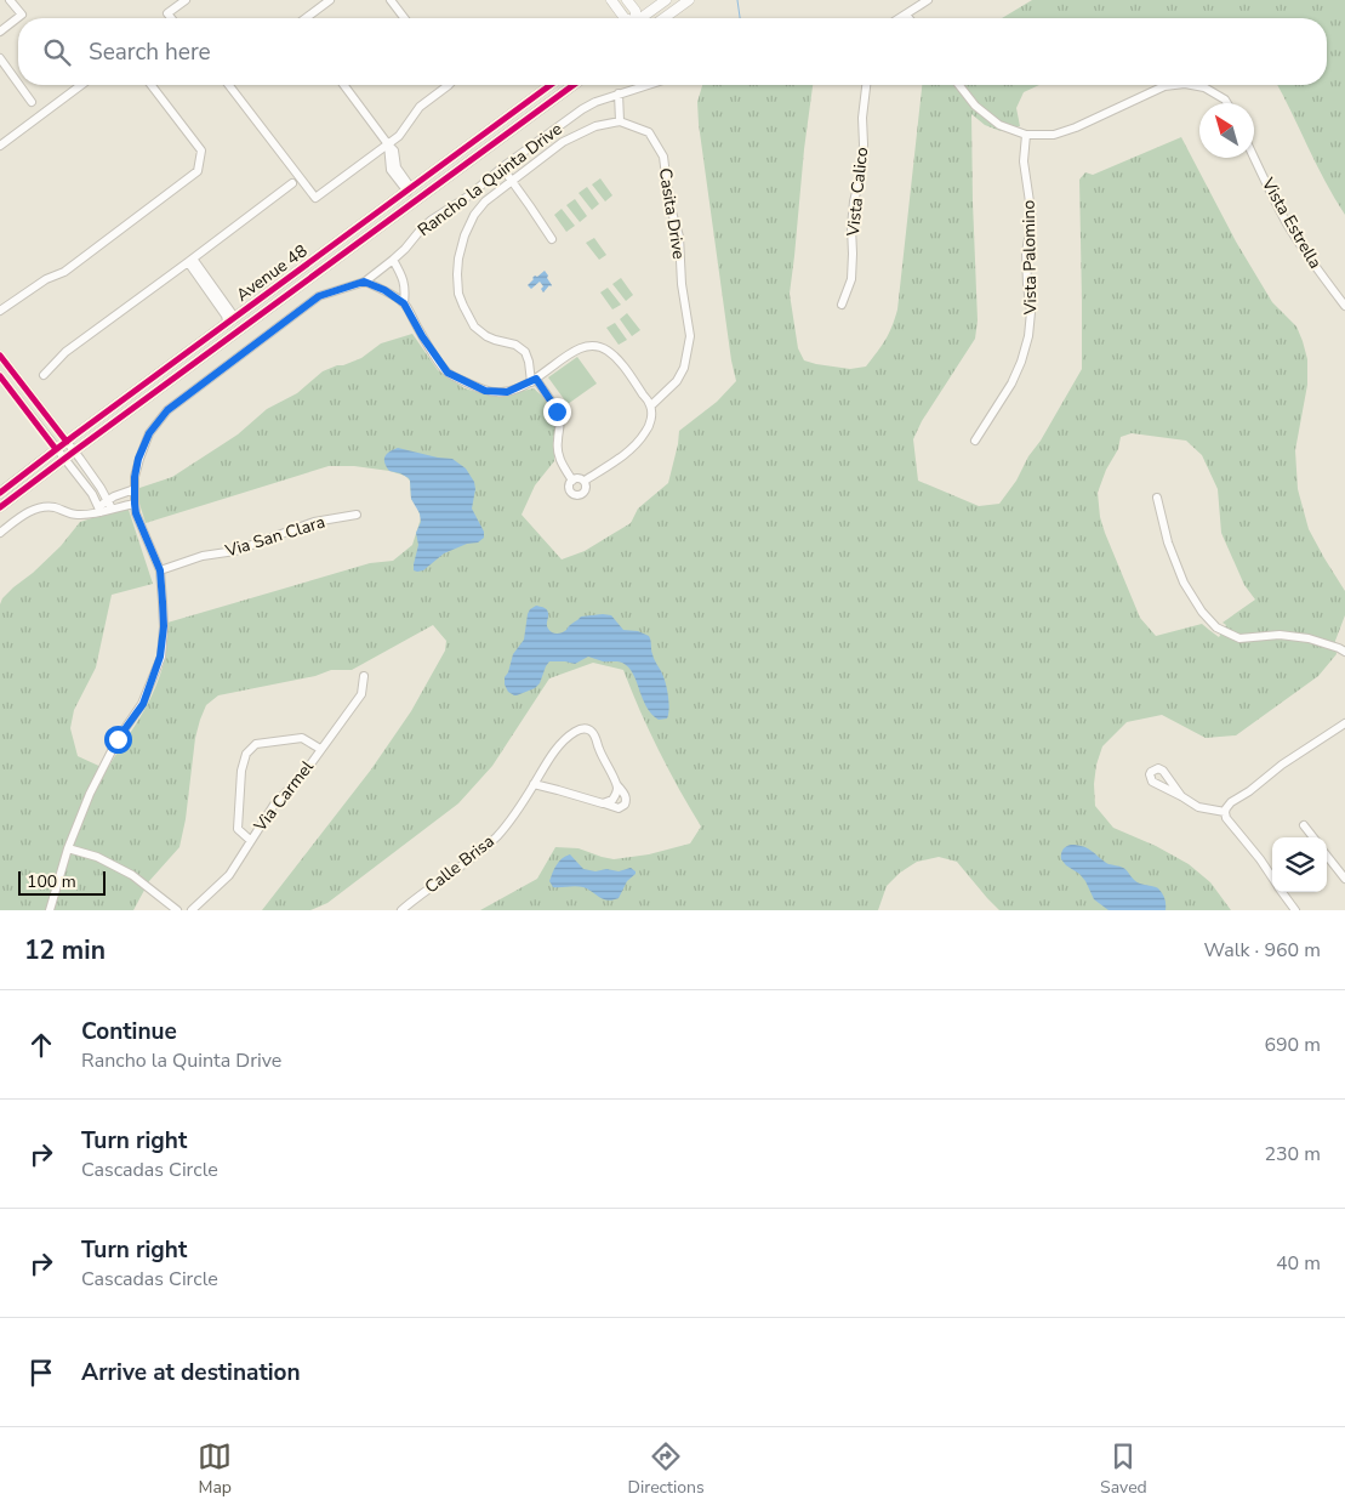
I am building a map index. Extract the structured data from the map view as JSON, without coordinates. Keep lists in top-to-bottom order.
{
  "streets": {
    "main road": ["Avenue 48"],
    "street": [
      "Rancho la Quinta Drive",
      "Vista Calico",
      "Casita Drive",
      "Vista Estrella",
      "Vista Palomino",
      "Via San Clara",
      "Via Carmel",
      "Calle Brisa"
    ]
  },
  "crossings": [
    ["Rancho la Quinta Drive", "Via San Clara"]
  ],
  "scale_bar": "100 m",
  "north": "top left",
  "page": {
    "search": "Search here",
    "scale": "100 m",
    "heading": ["12 min", "Walk · 960 m"],
    "list": [
      ["Continue", "Rancho la Quinta Drive", "690 m"],
      ["Turn right", "Cascadas Circle", "230 m"],
      ["Turn right", "Cascadas Circle", "40 m"],
      "Arrive at destination"
    ],
    "nav": ["Map", "Directions", "Saved"]
  }
}
